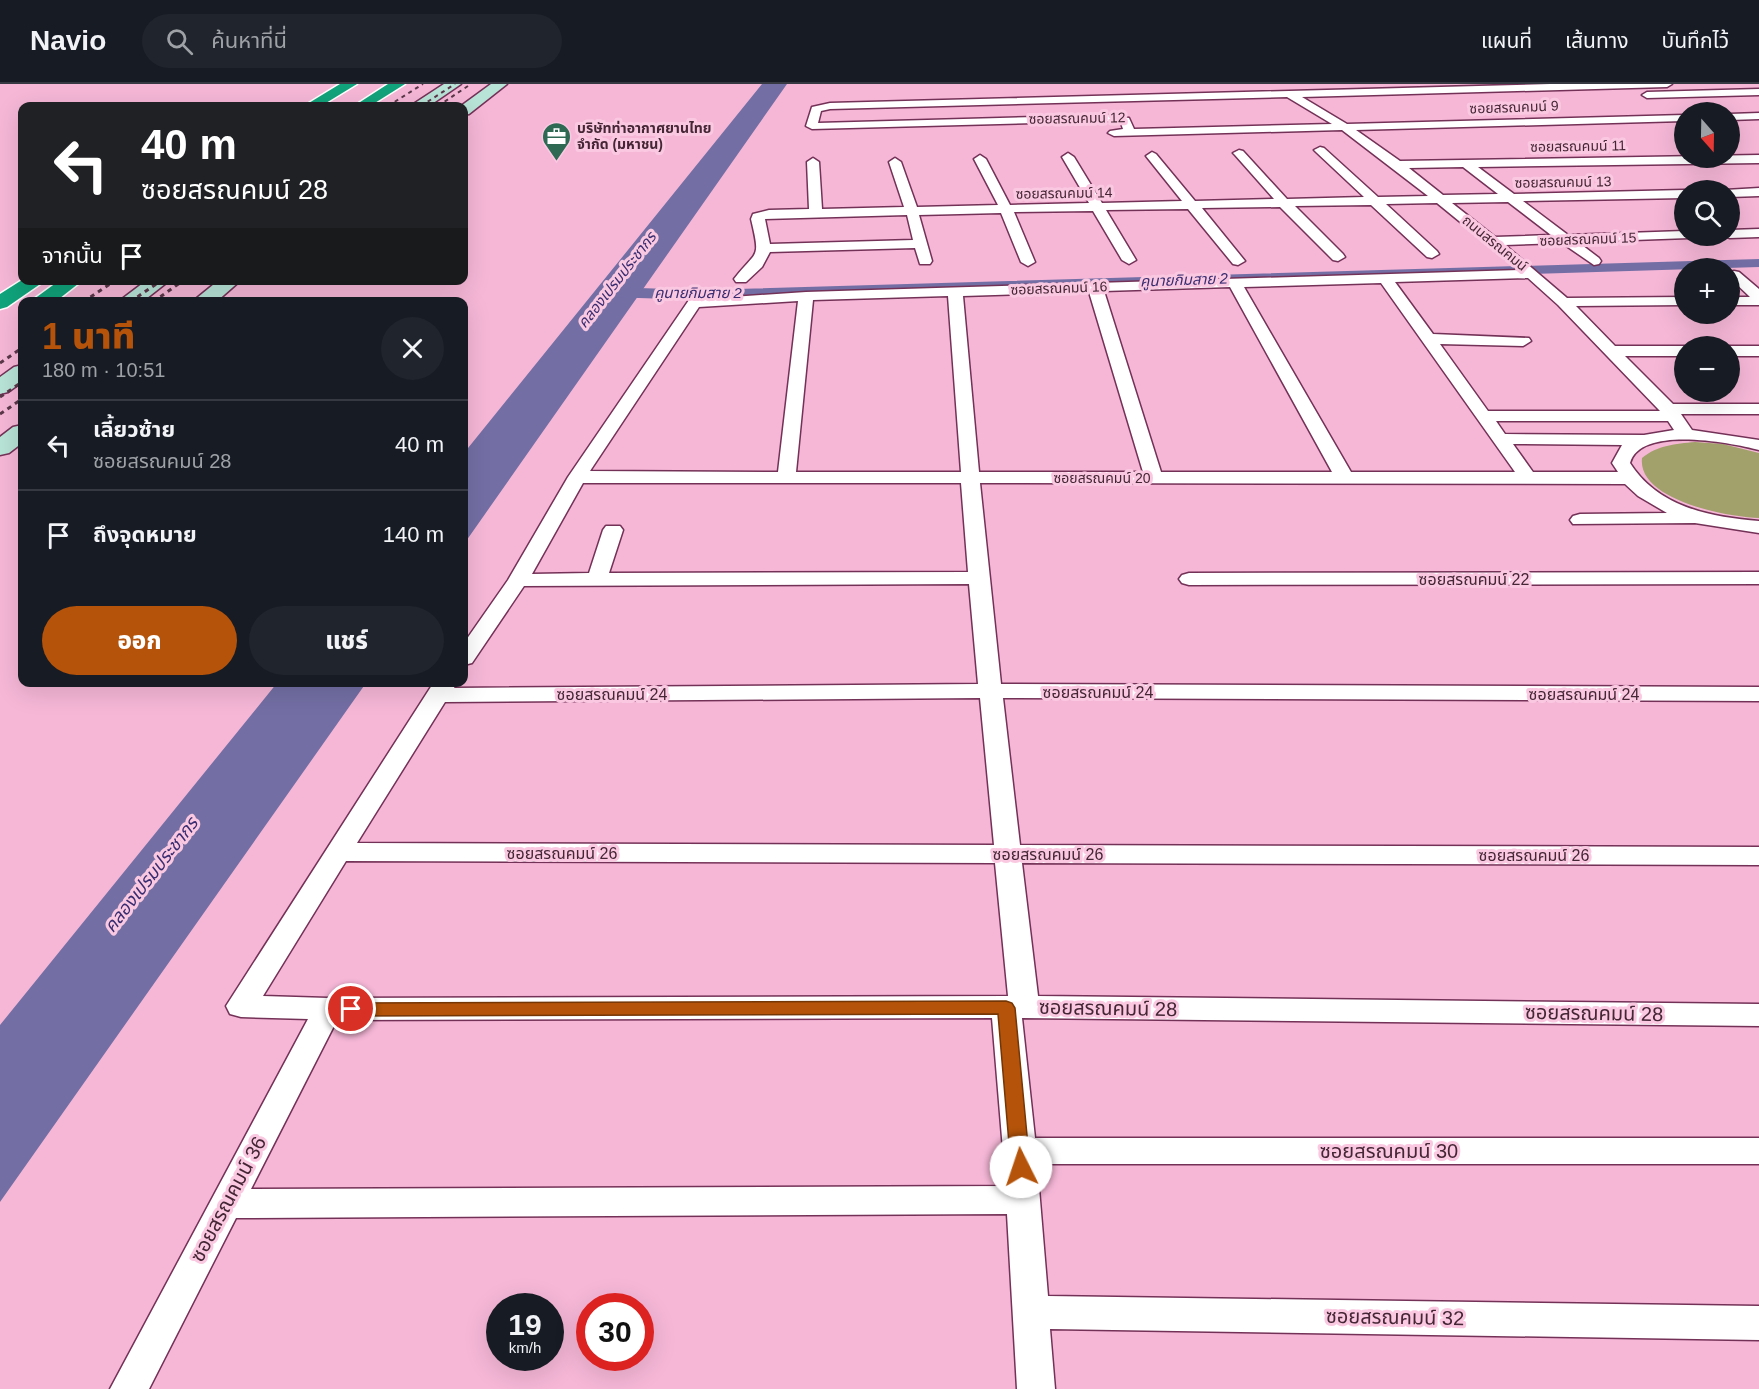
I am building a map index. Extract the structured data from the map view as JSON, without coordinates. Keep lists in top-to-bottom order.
{
  "streets": {
    "street": [
      "ซอยสรณคมน์ 9",
      "ซอยสรณคมน์ 12",
      "ซอยสรณคมน์ 11",
      "ซอยสรณคมน์ 13",
      "ซอยสรณคมน์ 14",
      "ซอยสรณคมน์ 15",
      "ถนนสรณคมน์",
      "ซอยสรณคมน์ 16",
      "ซอยสรณคมน์ 20",
      "ซอยสรณคมน์ 22",
      "ซอยสรณคมน์ 24",
      "ซอยสรณคมน์ 26",
      "ซอยสรณคมน์ 28",
      "ซอยสรณคมน์ 30",
      "ซอยสรณคมน์ 36",
      "ซอยสรณคมน์ 32"
    ]
  },
  "crossings": [
    ["ซอยสรณคมน์ 9", "ซอยสรณคมน์ 12"],
    ["ซอยสรณคมน์ 9", "ถนนสรณคมน์"],
    ["ซอยสรณคมน์ 12", "ถนนสรณคมน์"],
    ["ซอยสรณคมน์ 11", "ถนนสรณคมน์"],
    ["ซอยสรณคมน์ 13", "ซอยสรณคมน์ 14"],
    ["ซอยสรณคมน์ 13", "ถนนสรณคมน์"],
    ["ซอยสรณคมน์ 14", "ถนนสรณคมน์"],
    ["ซอยสรณคมน์ 15", "ถนนสรณคมน์"],
    ["ถนนสรณคมน์", "ซอยสรณคมน์ 16"],
    ["ซอยสรณคมน์ 16", "ซอยสรณคมน์ 20"],
    ["ซอยสรณคมน์ 26", "ซอยสรณคมน์ 28"],
    ["ซอยสรณคมน์ 28", "ซอยสรณคมน์ 36"]
  ],
  "water": ["คลองเปรมประชากร", "คูนายกิมสาย 2"],
  "places": {
    "office": ["บริษัทท่าอากาศยานไทย จำกัด (มหาชน)"]
  },
  "north": "bottom",
  "page": {
    "header": "Navio",
    "search": "ค้นหาที่นี่",
    "nav": ["แผนที่", "เส้นทาง", "บันทึกไว้"],
    "map_buttons": ["+", "−"],
    "turn": ["40 m", "ซอยสรณคมน์ 28"],
    "then": "จากนั้น",
    "heading": ["1 นาที", "180 m · 10:51"],
    "list": [
      {
        "name": "เลี้ยวซ้าย",
        "note": "ซอยสรณคมน์ 28",
        "value": "40 m"
      },
      {
        "name": "ถึงจุดหมาย",
        "value": "140 m"
      }
    ],
    "buttons": ["ออก", "แชร์"],
    "speed": "19 km/h",
    "limit": "30"
  }
}
